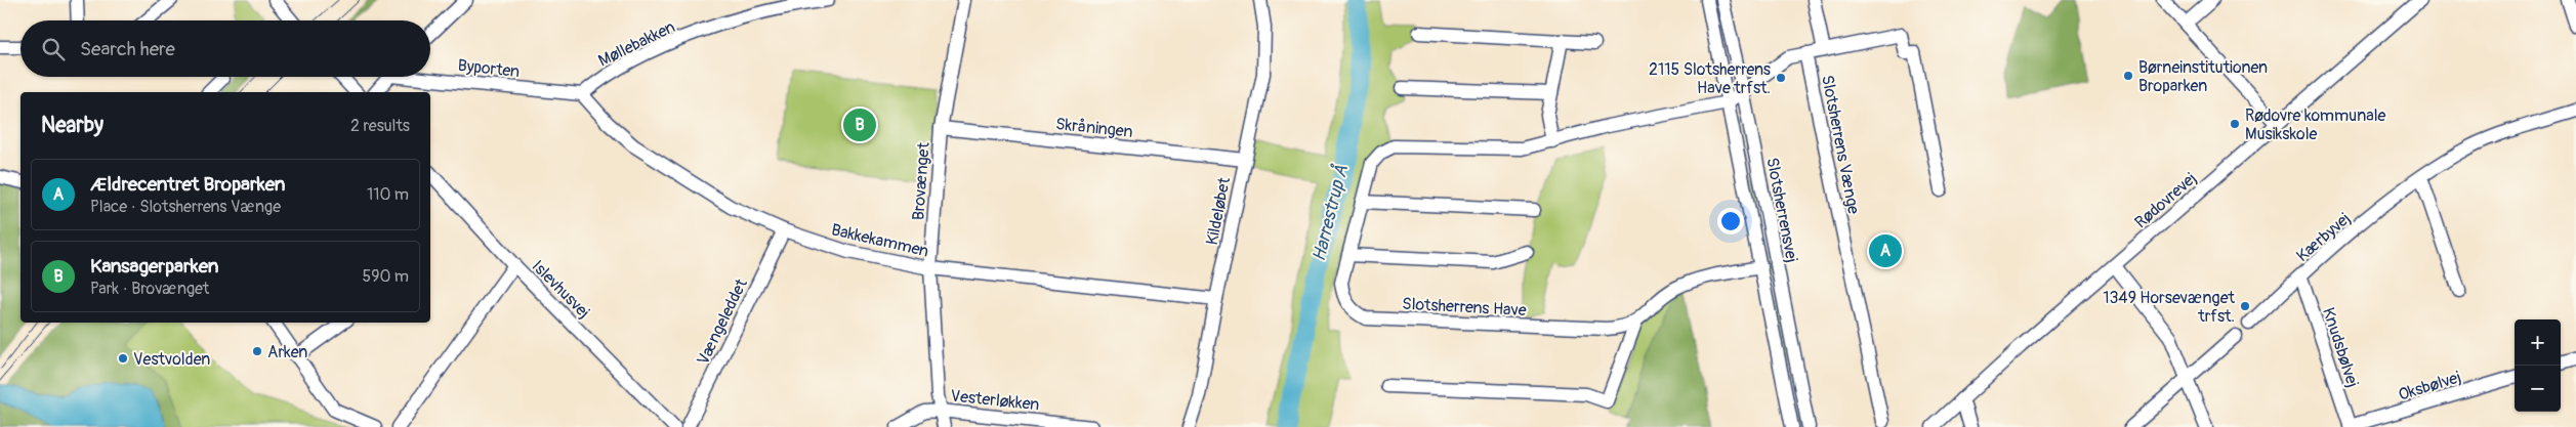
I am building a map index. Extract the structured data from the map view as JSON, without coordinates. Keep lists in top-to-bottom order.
{
  "streets": {
    "street": [
      "Møllebakken",
      "Byporten",
      "Skråningen",
      "Slotsherrens Vænge",
      "Brovænget",
      "Rødovrevej",
      "Slotsherrensvej",
      "Kildeløbet",
      "Kærbyvej",
      "Bakkekammen",
      "Islevhusvej",
      "Slotsherrens Have",
      "Vængeleddet",
      "Knudsbølvej",
      "Oksbølvej",
      "Vesterløkken"
    ]
  },
  "crossings": [
    ["Møllebakken", "Byporten"],
    ["Møllebakken", "Bakkekammen"],
    ["Byporten", "Bakkekammen"],
    ["Skråningen", "Brovænget"],
    ["Skråningen", "Kildeløbet"],
    ["Brovænget", "Bakkekammen"],
    ["Brovænget", "Vesterløkken"],
    ["Slotsherrensvej", "Slotsherrens Have"],
    ["Kildeløbet", "Bakkekammen"],
    ["Kærbyvej", "Knudsbølvej"],
    ["Bakkekammen", "Vængeleddet"],
    ["Knudsbølvej", "Oksbølvej"]
  ],
  "water": ["Harrestrup Å"],
  "places": [
    "Børneinstitutionen Broparken",
    "2115 Slotsherrens Have trfst.",
    "Rødovre kommunale Musikskole",
    "1349 Horsevænget trfst.",
    "Arken",
    "Vestvolden"
  ],
  "page": {
    "search": "Search here",
    "heading": ["Nearby", "2 results"],
    "pins": ["B", "A"],
    "list": [
      {
        "mark": "A",
        "name": "Ældrecentret Broparken",
        "note": "Place · Slotsherrens Vænge",
        "value": "110 m"
      },
      {
        "mark": "B",
        "name": "Kansagerparken",
        "note": "Park · Brovænget",
        "value": "590 m"
      }
    ],
    "map_buttons": ["+", "−"]
  }
}
